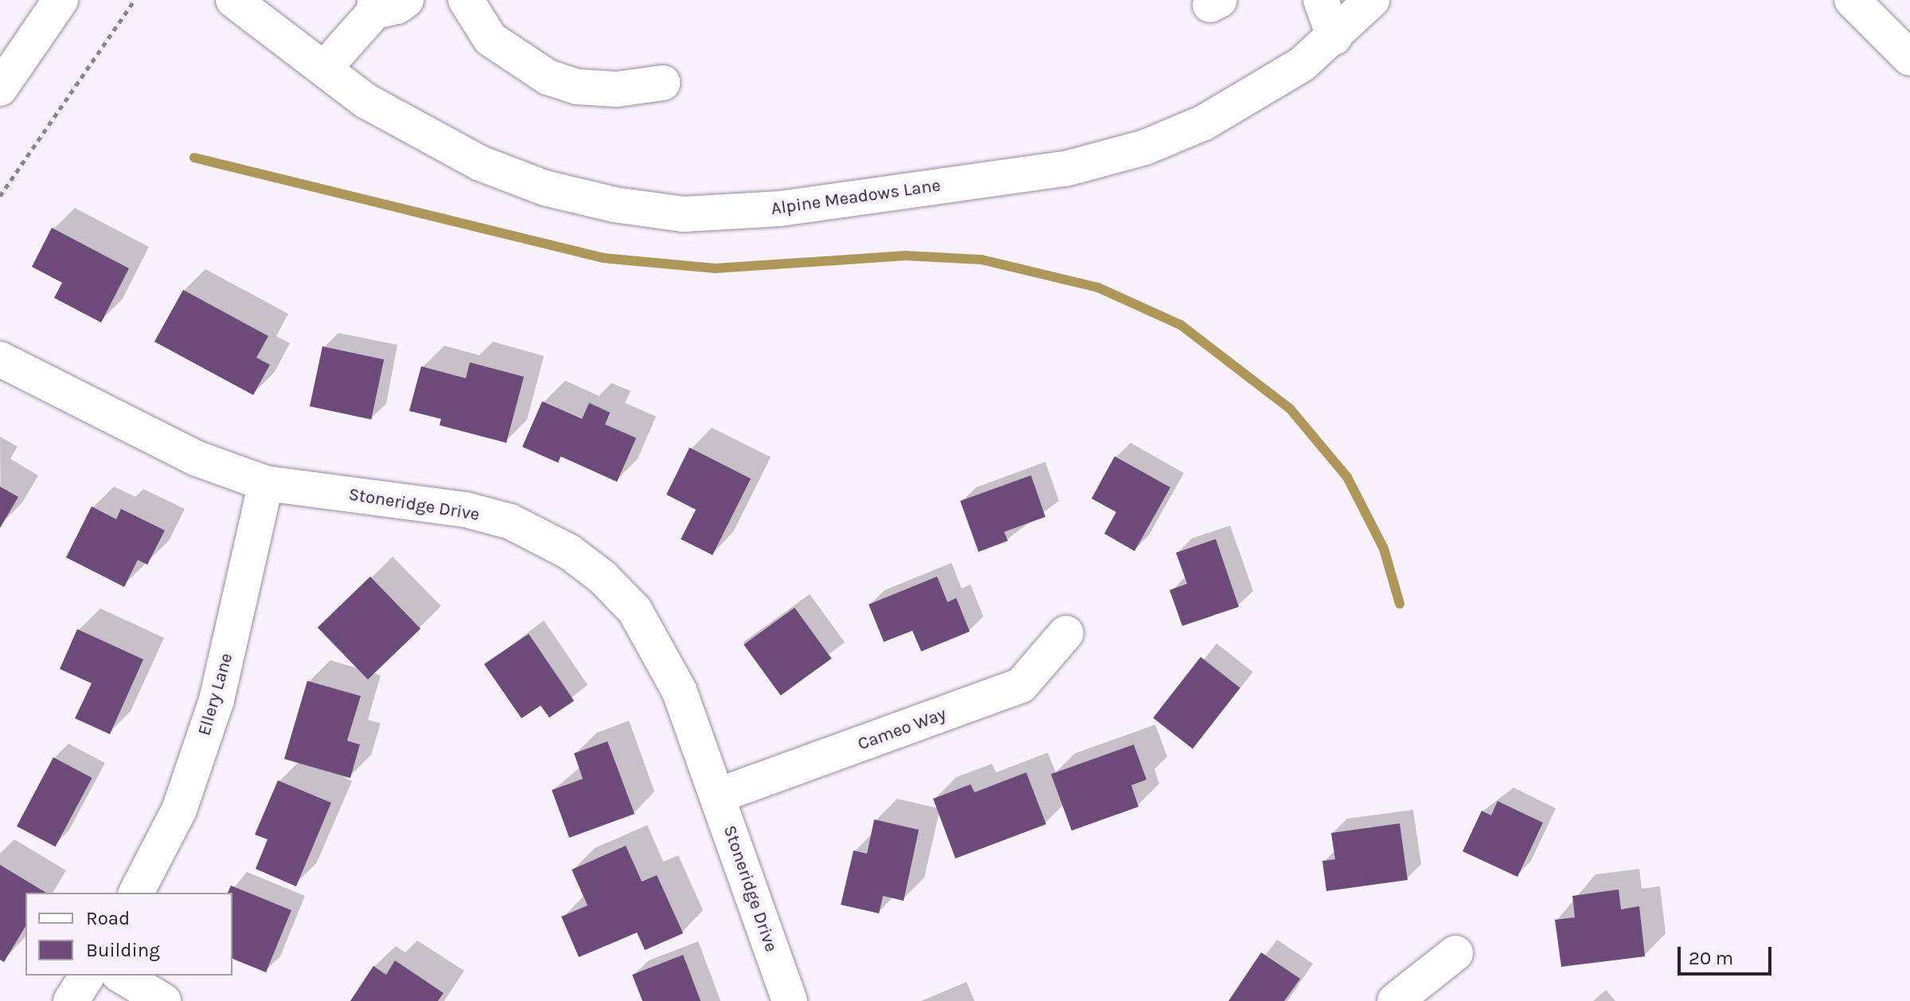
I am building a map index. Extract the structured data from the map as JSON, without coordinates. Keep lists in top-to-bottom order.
{
  "streets": {
    "street": [
      "Alpine Meadows Lane",
      "Stoneridge Drive",
      "Ellery Lane",
      "Cameo Way"
    ]
  },
  "crossings": [
    ["Stoneridge Drive", "Ellery Lane"],
    ["Stoneridge Drive", "Cameo Way"]
  ],
  "legend": ["Road", "Building"],
  "scale_bar": "20 m"
}
